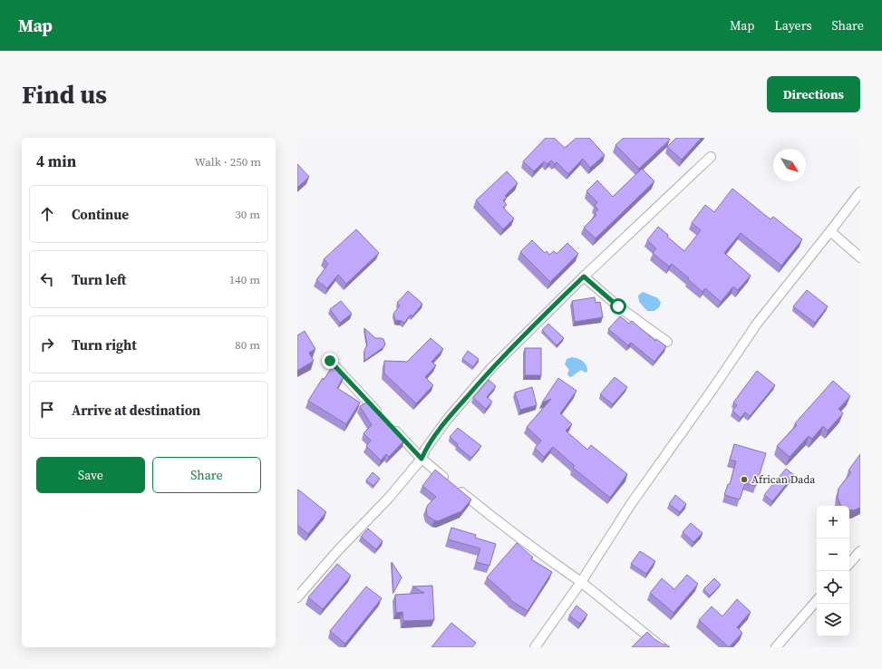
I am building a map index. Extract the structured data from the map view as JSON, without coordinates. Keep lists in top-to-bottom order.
{
  "places": ["African Dada"],
  "north": "bottom right",
  "page": {
    "header": "Map",
    "nav": ["Map", "Layers", "Share"],
    "buttons": [
      "Directions",
      ["Save", "Share"]
    ],
    "title": "Find us",
    "heading": ["4 min", "Walk · 250 m"],
    "list": [
      ["Continue", "30 m"],
      ["Turn left", "140 m"],
      ["Turn right", "80 m"],
      "Arrive at destination"
    ],
    "map_buttons": ["+", "−"]
  }
}
